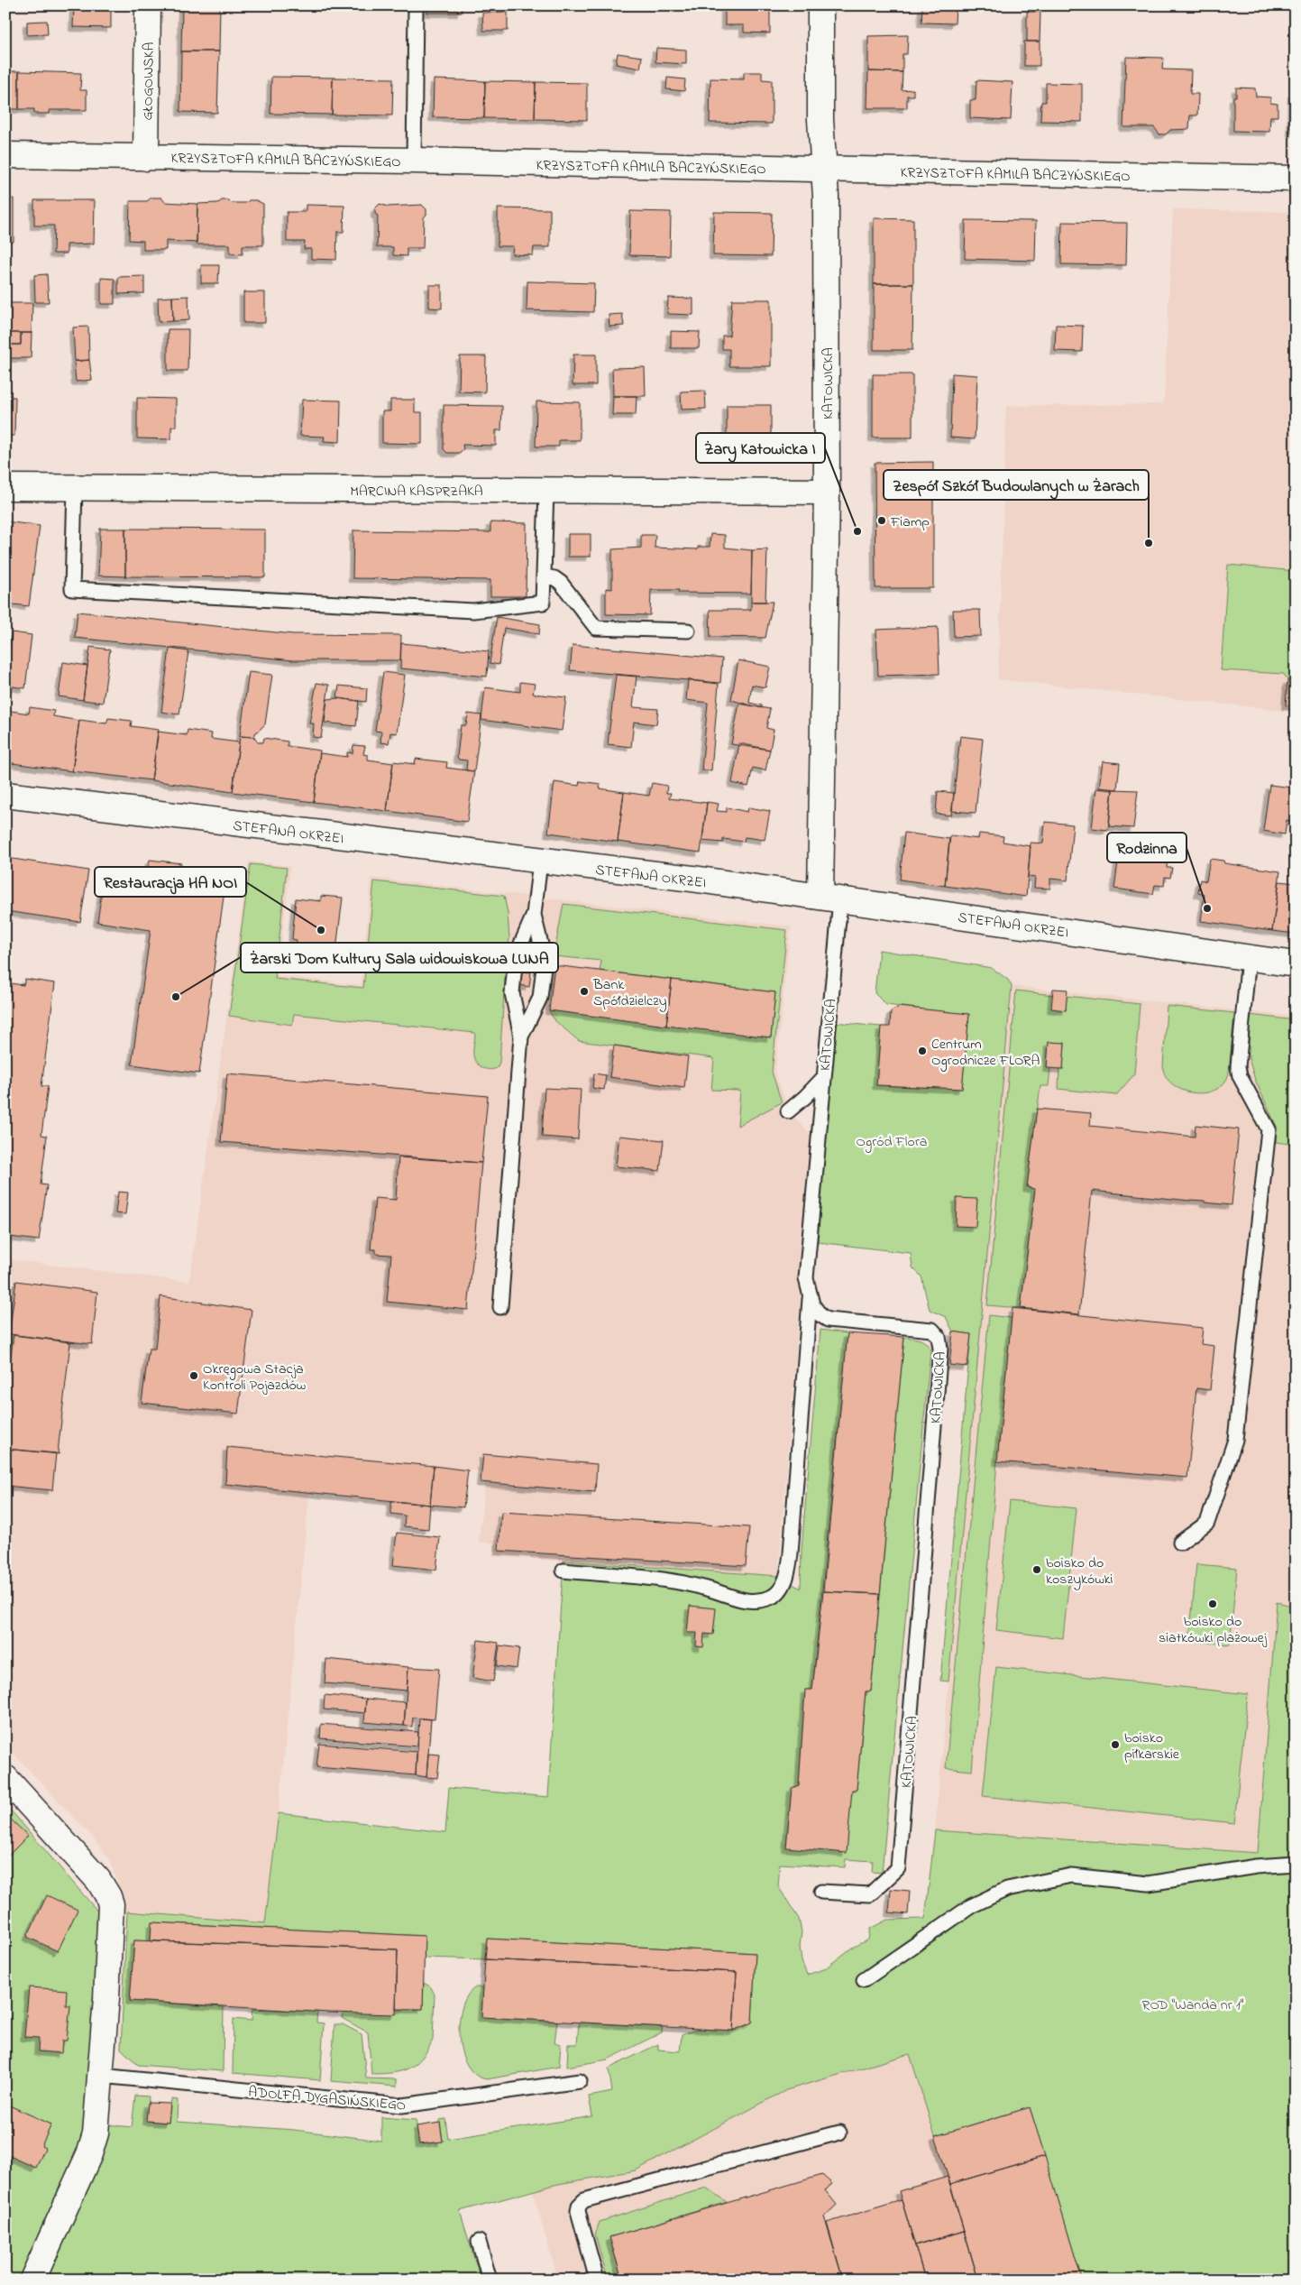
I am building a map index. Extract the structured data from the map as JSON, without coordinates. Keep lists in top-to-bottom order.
{
  "streets": {
    "street": [
      "GŁOGOWSKA",
      "KRZYSZTOFA KAMILA BACZYŃSKIEGO",
      "KATOWICKA",
      "MARCINA KASPRZAKA",
      "STEFANA OKRZEI"
    ],
    "lane": ["ADOLFA DYGASIŃSKIEGO"]
  },
  "crossings": [
    ["GŁOGOWSKA", "KRZYSZTOFA KAMILA BACZYŃSKIEGO"],
    ["KRZYSZTOFA KAMILA BACZYŃSKIEGO", "KATOWICKA"],
    ["KATOWICKA", "MARCINA KASPRZAKA"],
    ["KATOWICKA", "STEFANA OKRZEI"]
  ],
  "parks": ["Ogród Flora", "ROD \"Wanda nr 1\""],
  "places": [
    "Fiamp",
    "Żary Katowicka I",
    "Zespół Szkół Budowlanych w Żarach",
    "Rodzinna",
    "Restauracja HA NOI",
    "Bank Spółdzielczy",
    "Żarski Dom Kultury Sala widowiskowa LUNA",
    "Centrum Ogrodnicze FLORA",
    "Okręgowa Stacja Kontroli Pojazdów",
    "boisko do koszykówki",
    "boisko do siatkówki plażowej",
    "boisko piłkarskie"
  ]
}
